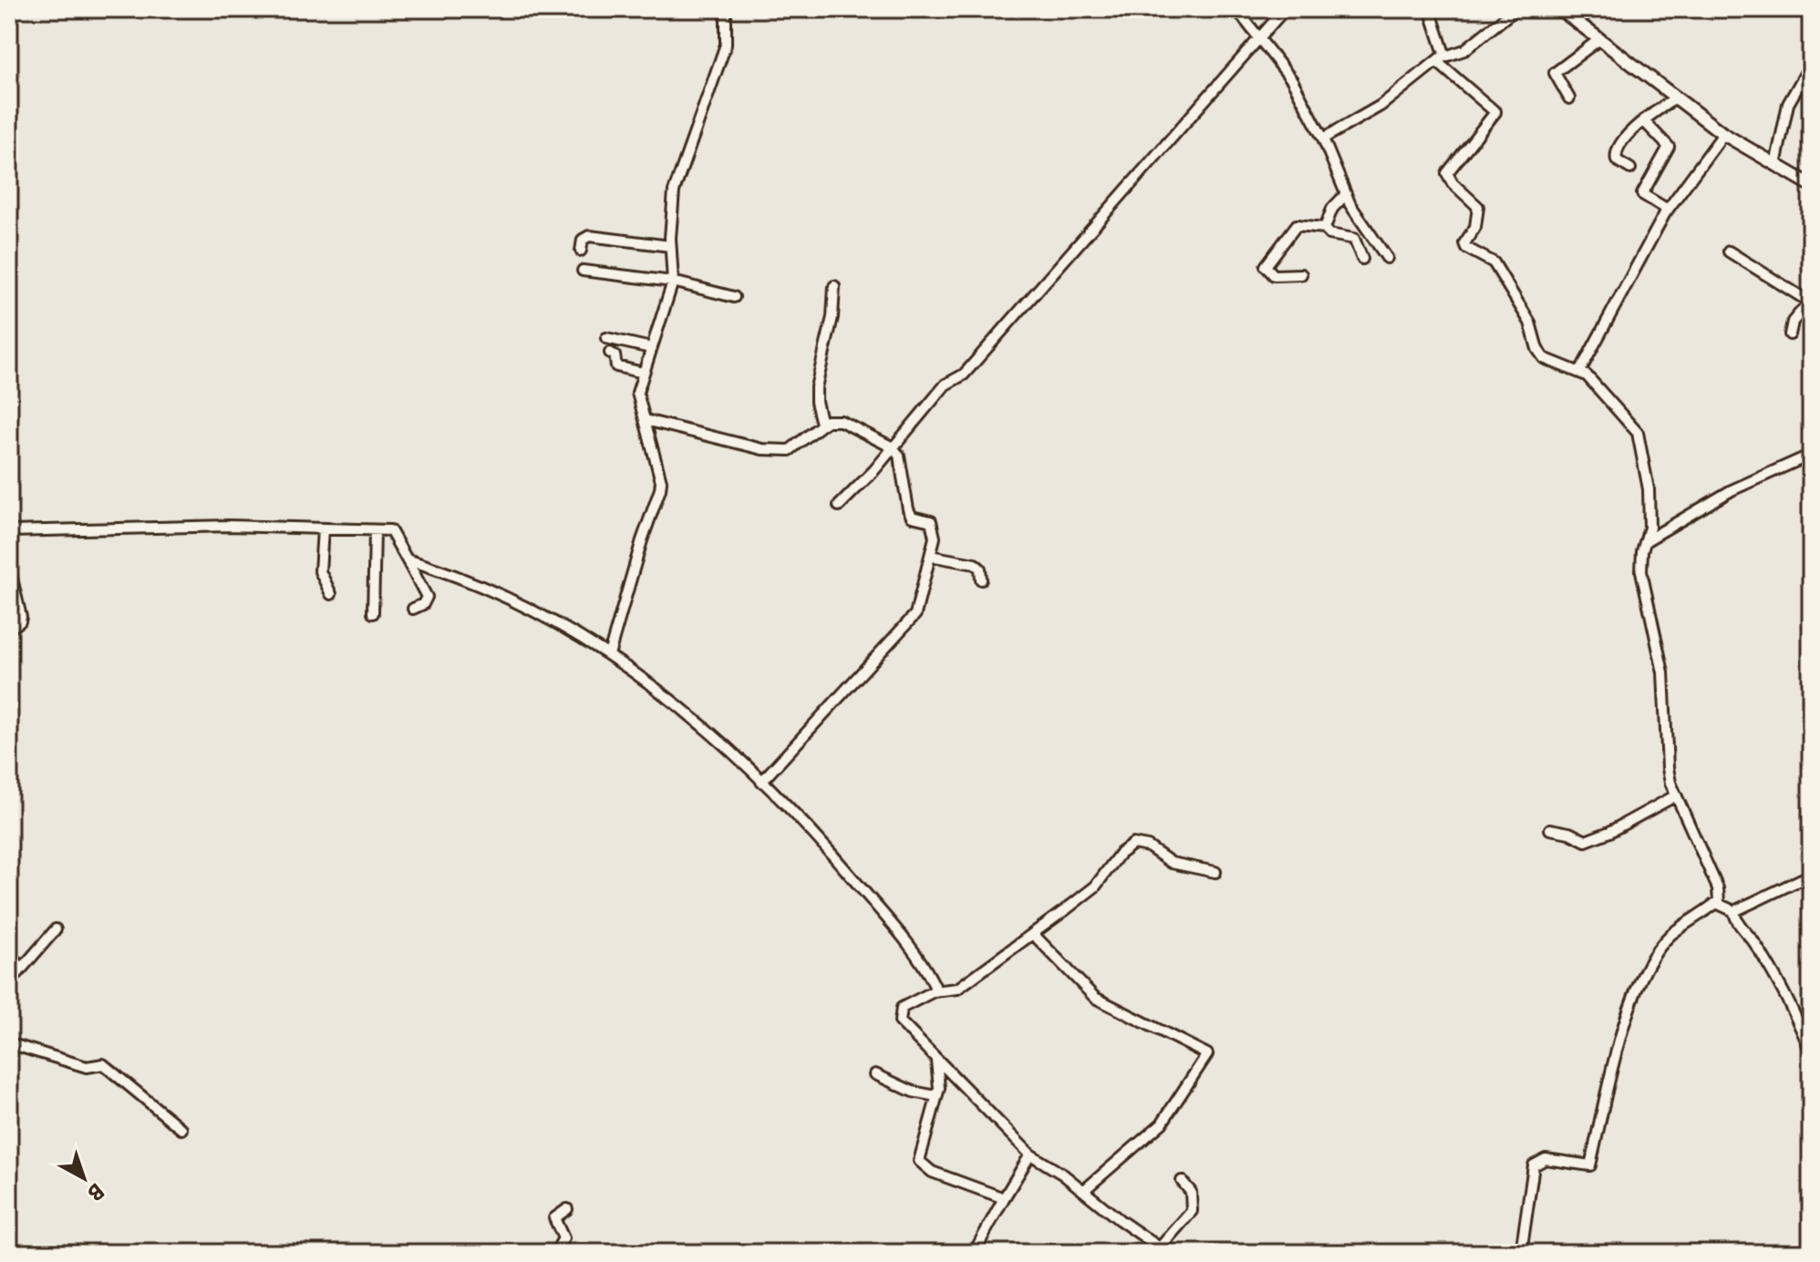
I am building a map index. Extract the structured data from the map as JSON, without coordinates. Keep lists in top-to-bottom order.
{
  "north": "bottom right"
}
